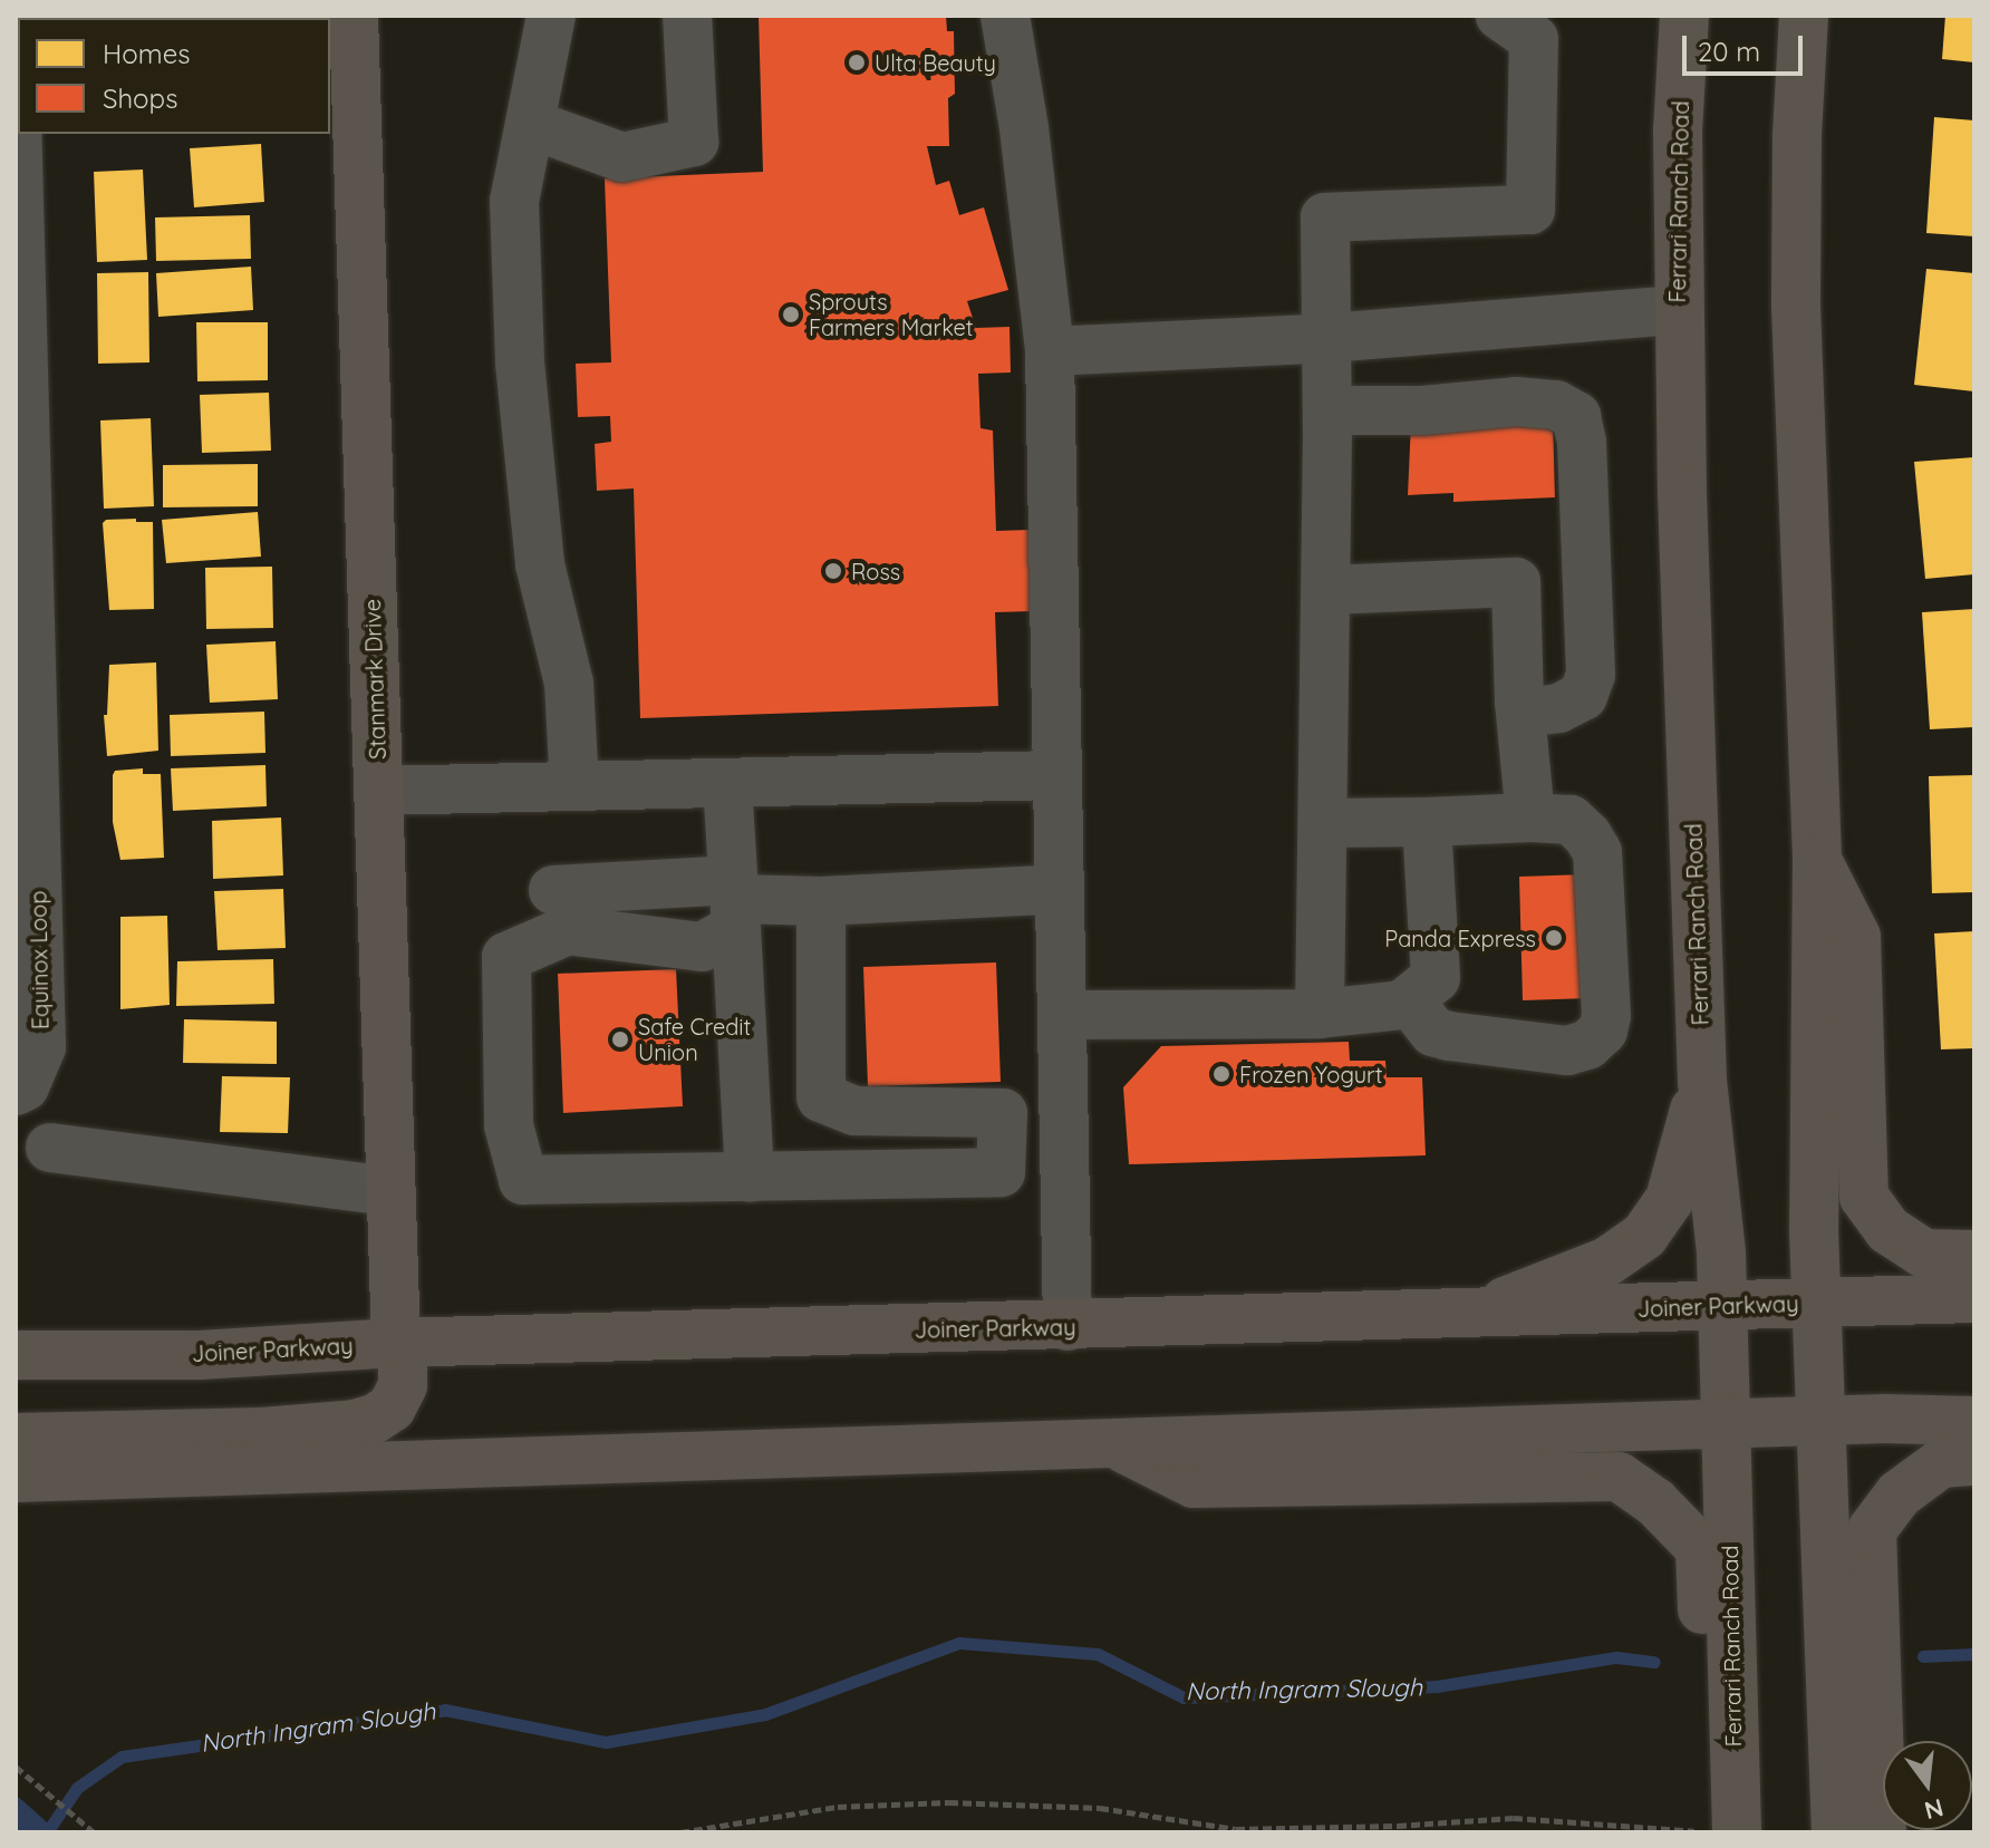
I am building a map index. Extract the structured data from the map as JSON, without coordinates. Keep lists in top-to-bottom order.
{
  "streets": {
    "main road": ["Ferrari Ranch Road", "Stanmark Drive", "Joiner Parkway"],
    "street": ["Equinox Loop"]
  },
  "crossings": [
    ["Ferrari Ranch Road", "Joiner Parkway"],
    ["Stanmark Drive", "Joiner Parkway"]
  ],
  "water": ["North Ingram Slough"],
  "places": [
    "Ulta Beauty",
    "Sprouts Farmers Market",
    "Ross",
    "Panda Express",
    "Safe Credit Union",
    "Frozen Yogurt"
  ],
  "legend": ["Homes", "Shops"],
  "scale_bar": "20 m",
  "north": "bottom"
}
